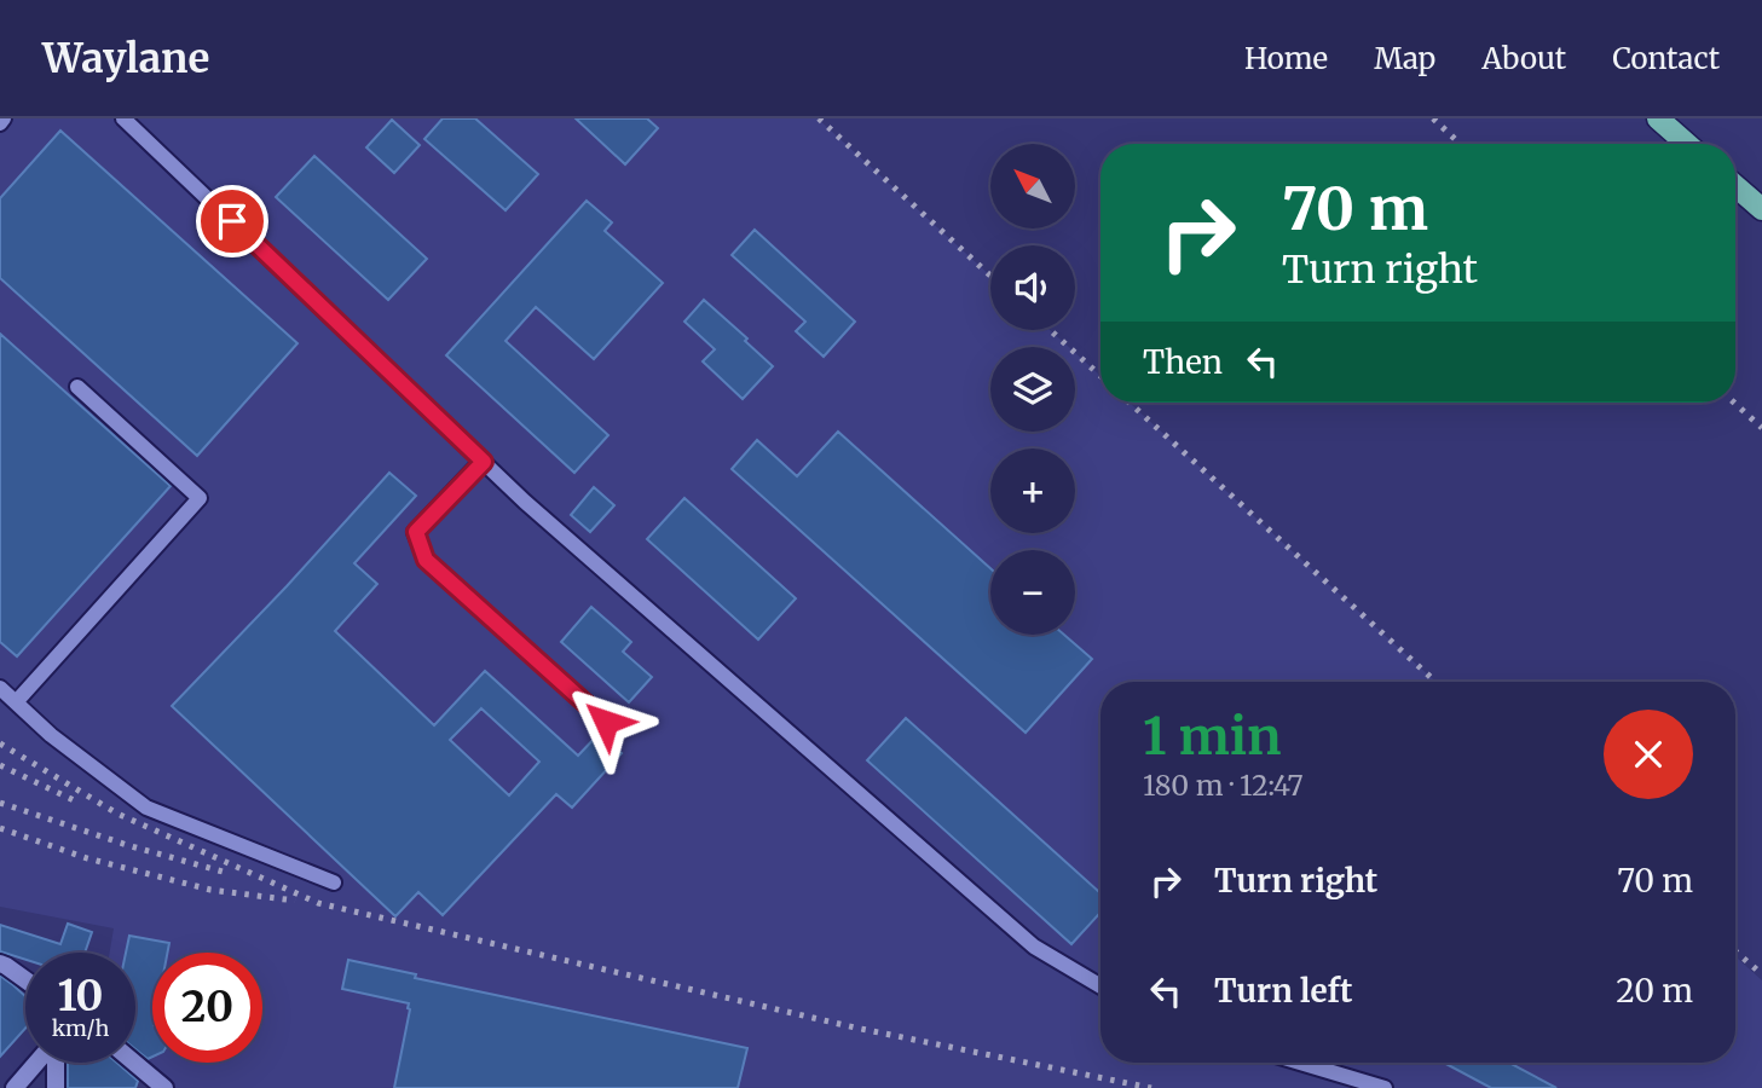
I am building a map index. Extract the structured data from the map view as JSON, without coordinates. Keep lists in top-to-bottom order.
{
  "north": "top left",
  "page": {
    "header": "Waylane",
    "nav": [
      "Home",
      "Map",
      "About",
      "Contact"
    ],
    "map_buttons": ["+", "−"],
    "turn": ["70 m", "Turn right"],
    "then": "Then",
    "heading": ["1 min", "180 m · 12:47"],
    "list": [
      {
        "name": "Turn right",
        "value": "70 m"
      },
      {
        "name": "Turn left",
        "value": "20 m"
      }
    ],
    "speed": "10 km/h",
    "limit": "20"
  }
}
